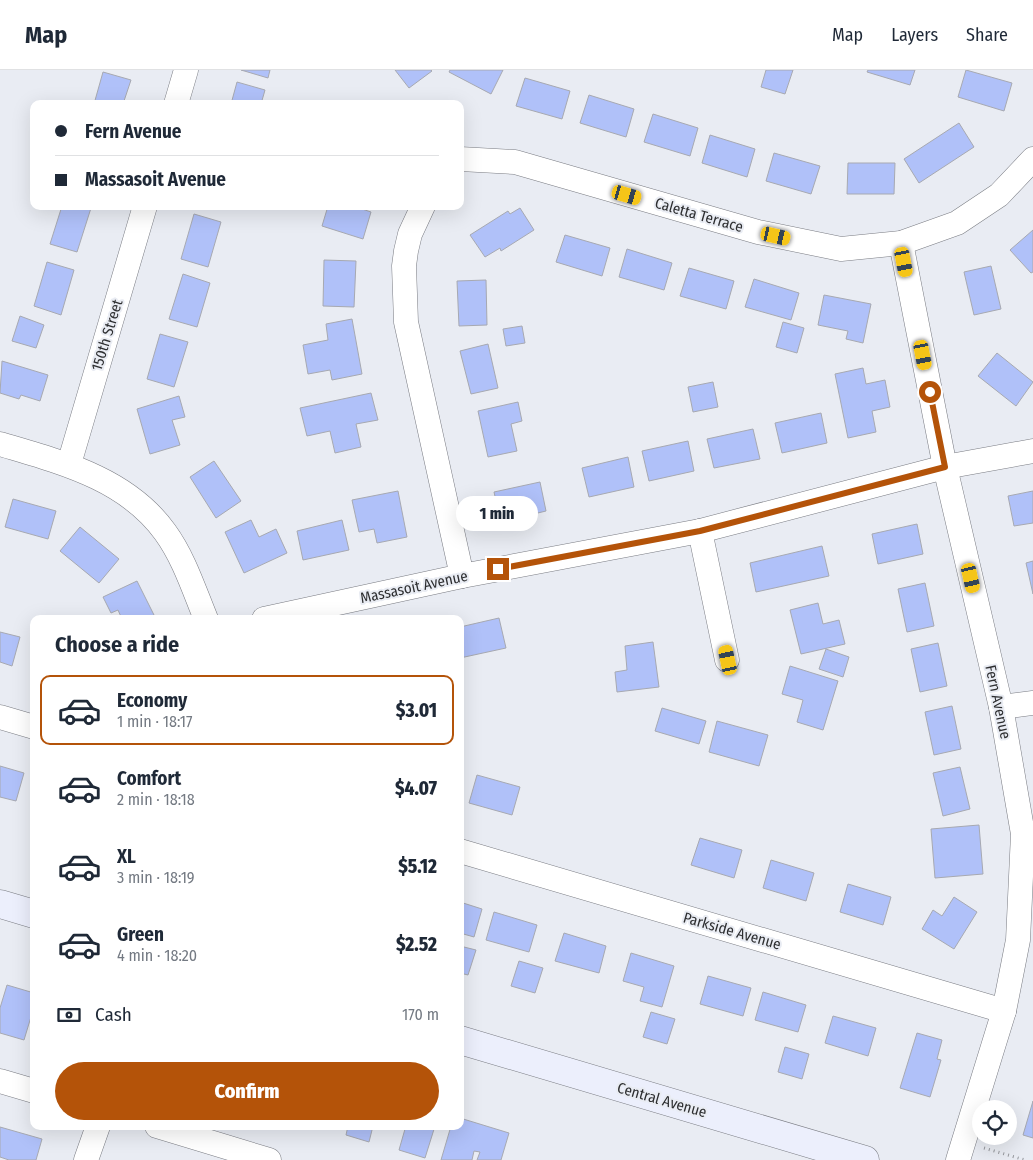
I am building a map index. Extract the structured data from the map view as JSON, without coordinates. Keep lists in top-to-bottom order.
{
  "streets": {
    "street": [
      "Caletta Terrace",
      "150th Street",
      "Massasoit Avenue",
      "Fern Avenue",
      "Parkside Avenue",
      "Central Avenue"
    ]
  },
  "crossings": [
    ["Caletta Terrace", "Fern Avenue"],
    ["Massasoit Avenue", "Fern Avenue"],
    ["Fern Avenue", "Parkside Avenue"]
  ],
  "page": {
    "header": "Map",
    "nav": ["Map", "Layers", "Share"],
    "banner": ["Fern Avenue", "Massasoit Avenue"],
    "bubble": "1 min",
    "heading": "Choose a ride",
    "list": [
      {
        "name": "Economy",
        "note": "1 min · 18:17",
        "value": "$3.01"
      },
      {
        "name": "Comfort",
        "note": "2 min · 18:18",
        "value": "$4.07"
      },
      {
        "name": "XL",
        "note": "3 min · 18:19",
        "value": "$5.12"
      },
      {
        "name": "Green",
        "note": "4 min · 18:20",
        "value": "$2.52"
      }
    ],
    "pay": ["Cash", "170 m"],
    "buttons": "Confirm"
  }
}
